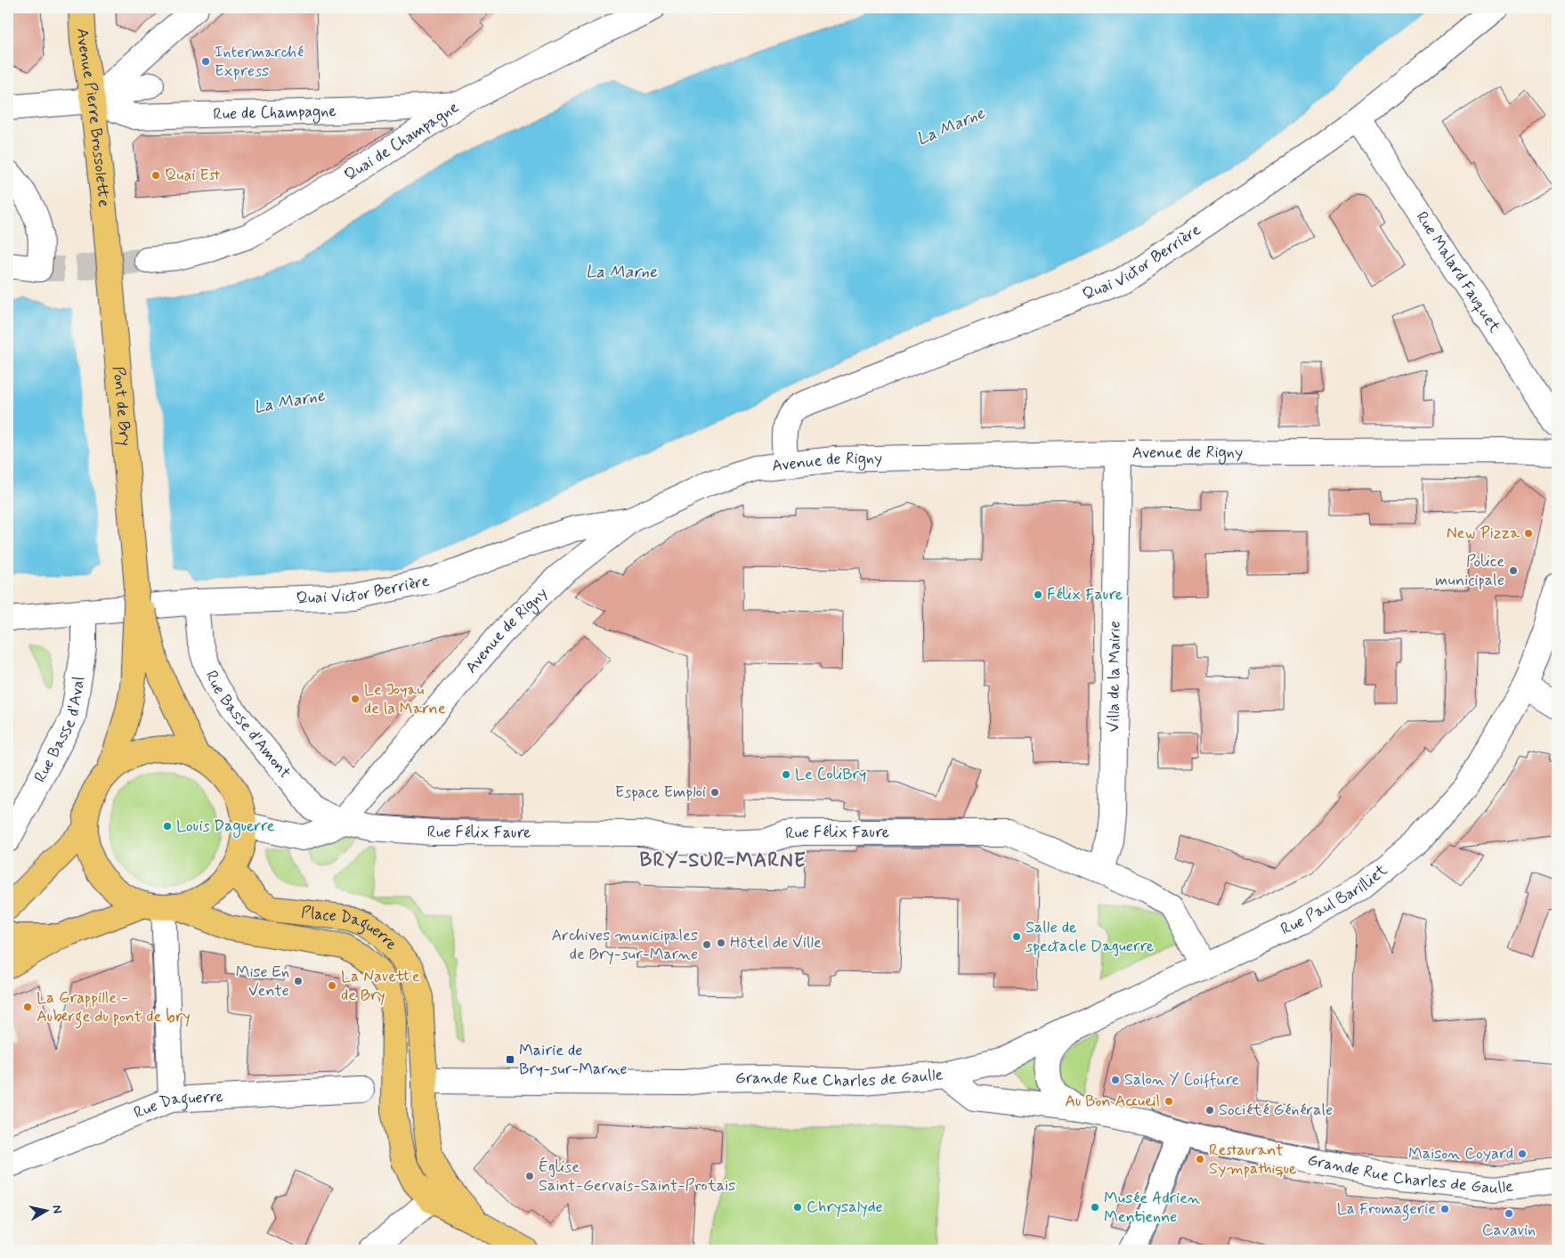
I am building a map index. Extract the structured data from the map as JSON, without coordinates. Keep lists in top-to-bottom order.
{
  "streets": {
    "main road": ["Avenue Pierre Brossolette", "Pont de Bry", "Place Daguerre"],
    "street": [
      "Rue de Champagne",
      "Quai de Champagne",
      "Quai Victor Berrière",
      "Rue Malard Fauquet",
      "Avenue de Rigny",
      "Villa de la Mairie",
      "Rue Basse d'Amont",
      "Rue Basse d'Aval",
      "Rue Félix Faure",
      "Rue Paul Barilliet",
      "Grande Rue Charles de Gaulle",
      "Rue Daguerre"
    ]
  },
  "crossings": [
    ["Rue de Champagne", "Avenue Pierre Brossolette"],
    ["Rue de Champagne", "Quai de Champagne"],
    ["Avenue Pierre Brossolette", "Pont de Bry"],
    ["Quai Victor Berrière", "Rue Malard Fauquet"],
    ["Quai Victor Berrière", "Avenue de Rigny"],
    ["Quai Victor Berrière", "Rue Basse d'Amont"],
    ["Quai Victor Berrière", "Rue Basse d'Aval"],
    ["Pont de Bry", "Avenue de Rigny"],
    ["Pont de Bry", "Place Daguerre"],
    ["Avenue de Rigny", "Villa de la Mairie"],
    ["Avenue de Rigny", "Rue Basse d'Amont"],
    ["Avenue de Rigny", "Rue Félix Faure"],
    ["Avenue de Rigny", "Place Daguerre"],
    ["Villa de la Mairie", "Rue Félix Faure"],
    ["Rue Basse d'Amont", "Rue Félix Faure"],
    ["Rue Félix Faure", "Rue Paul Barilliet"],
    ["Rue Paul Barilliet", "Grande Rue Charles de Gaulle"],
    ["Place Daguerre", "Grande Rue Charles de Gaulle"]
  ],
  "districts": ["BRY-SUR-MARNE"],
  "water": ["La Marne"],
  "places": {
    "other": [
      "Intermarché Express",
      "Quai Est",
      "New Pizza",
      "Police municipale",
      "Félix Faure",
      "Le Joyau de la Marne",
      "Le ColiBry",
      "Espace Emploi",
      "Louis Daguerre",
      "Salle de spectacle Daguerre",
      "Hôtel de Ville",
      "Archives municipales de Bry-sur-Marne",
      "Mise En Vente",
      "La Navette de Bry",
      "La Grappille - Auberge du pont de bry",
      "Salon Y Coiffure",
      "Au Bon Accueil",
      "Société Générale",
      "Maison Coyard",
      "Restaurant Sympathique",
      "Église Saint-Gervais-Saint-Protais",
      "Chrysalyde",
      "Musée Adrien Mentienne",
      "La Fromagerie",
      "Cavavin"
    ],
    "transit": ["Mairie de Bry-sur-Marne"]
  },
  "north": "right"
}
